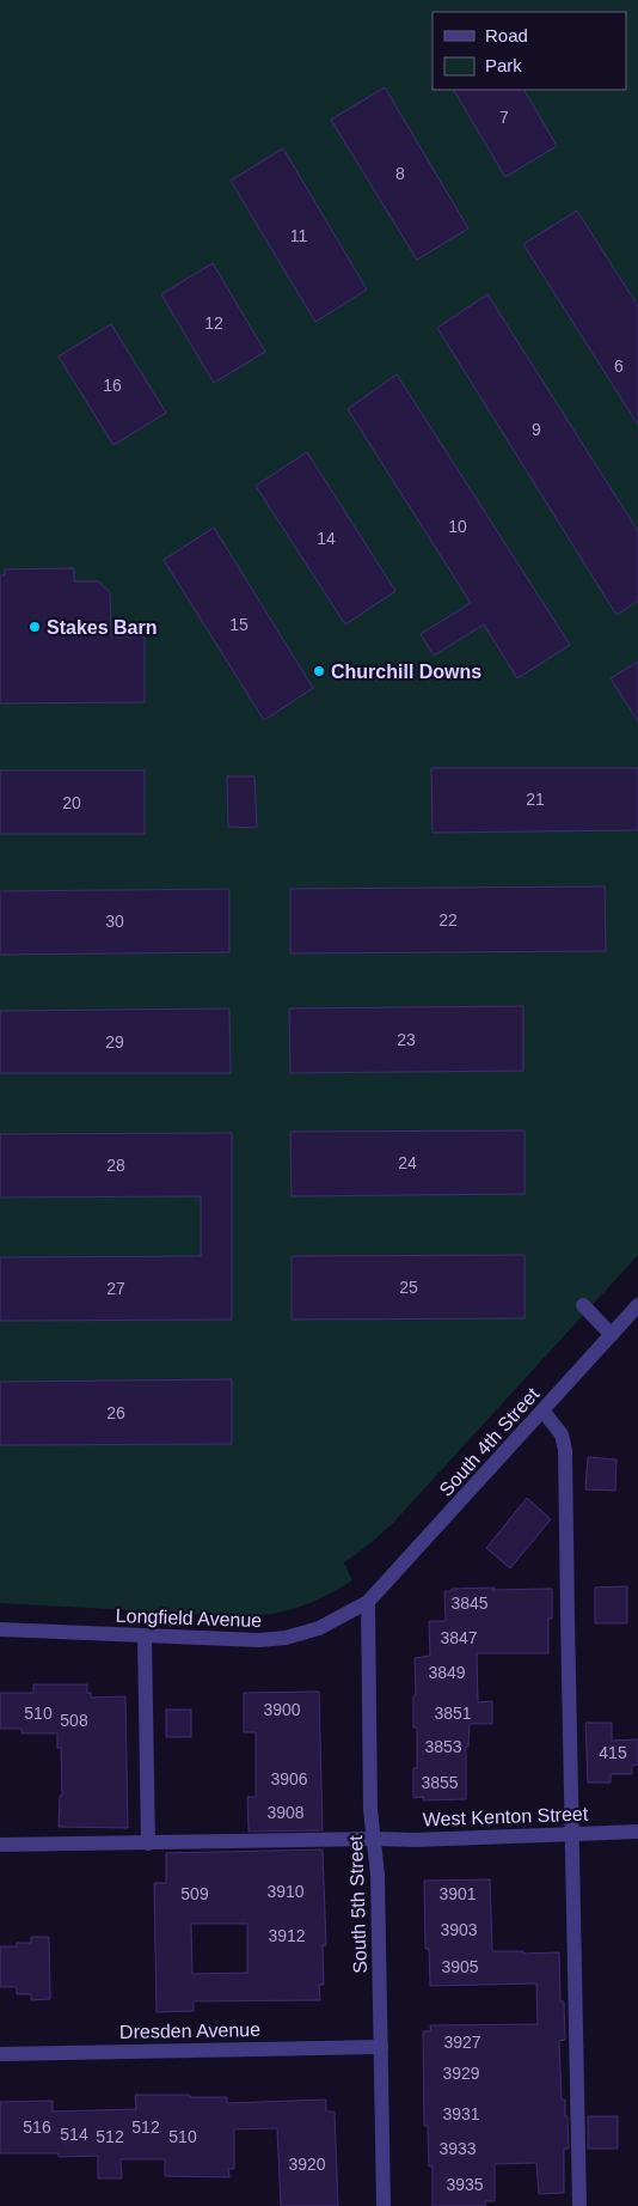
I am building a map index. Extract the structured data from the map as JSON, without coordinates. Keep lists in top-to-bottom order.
{
  "streets": {
    "street": [
      "South 4th Street",
      "Longfield Avenue",
      "West Kenton Street",
      "South 5th Street",
      "Dresden Avenue"
    ]
  },
  "crossings": [
    ["South 4th Street", "Longfield Avenue"],
    ["South 4th Street", "South 5th Street"],
    ["Longfield Avenue", "South 5th Street"],
    ["West Kenton Street", "South 5th Street"],
    ["South 5th Street", "Dresden Avenue"]
  ],
  "places": ["Stakes Barn", "Churchill Downs"],
  "house_numbers": [
    "7",
    "8",
    "11",
    "12",
    "6",
    "16",
    "9",
    "10",
    "14",
    "15",
    "21",
    "20",
    "22",
    "30",
    "23",
    "29",
    "24",
    "28",
    "25",
    "27",
    "26",
    "3845",
    "3847",
    "3849",
    "3900",
    "510",
    "3851",
    "508",
    "3853",
    "415",
    "3906",
    "3855",
    "3908",
    "3910",
    "509",
    "3901",
    "3903",
    "3912",
    "3905",
    "3927",
    "3929",
    "3931",
    "516",
    "512",
    "514",
    "512",
    "510",
    "3933",
    "3920",
    "3935"
  ],
  "legend": ["Road", "Park"]
}
